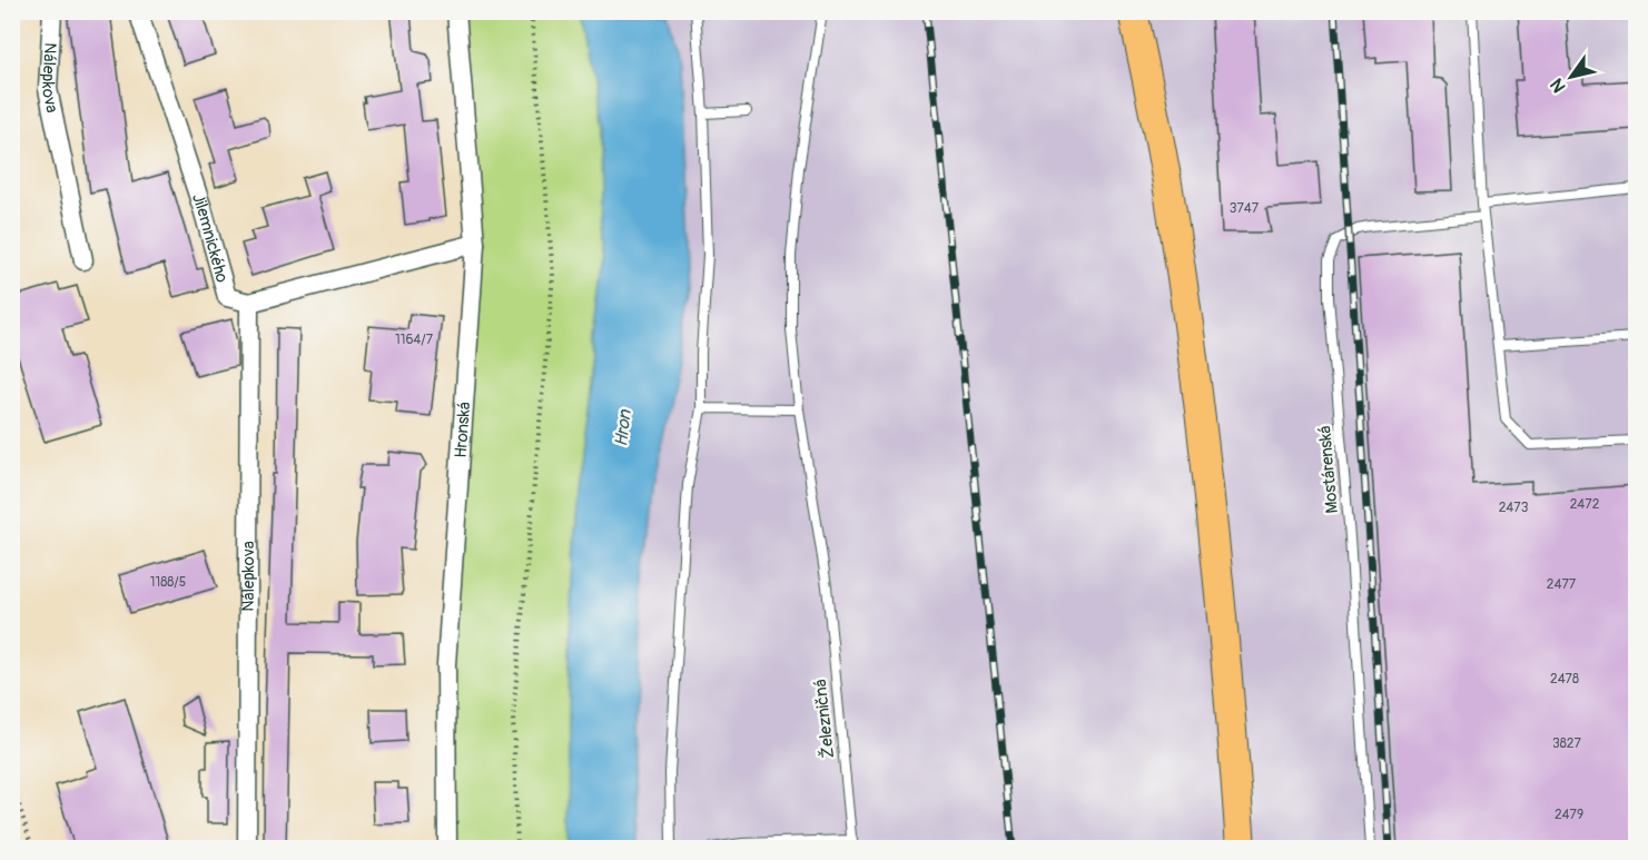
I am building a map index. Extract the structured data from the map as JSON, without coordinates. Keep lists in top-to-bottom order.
{
  "streets": {
    "street": ["Nálepkova", "Jilemnického", "Hronská"],
    "lane": ["Mostárenská", "Železničná"]
  },
  "crossings": [
    ["Nálepkova", "Jilemnického"]
  ],
  "water": ["Hron"],
  "house_numbers": [
    "3747",
    "1164/7",
    "2472",
    "2473",
    "1188/5",
    "2477",
    "2478",
    "3827",
    "2479"
  ],
  "north": "bottom left"
}
